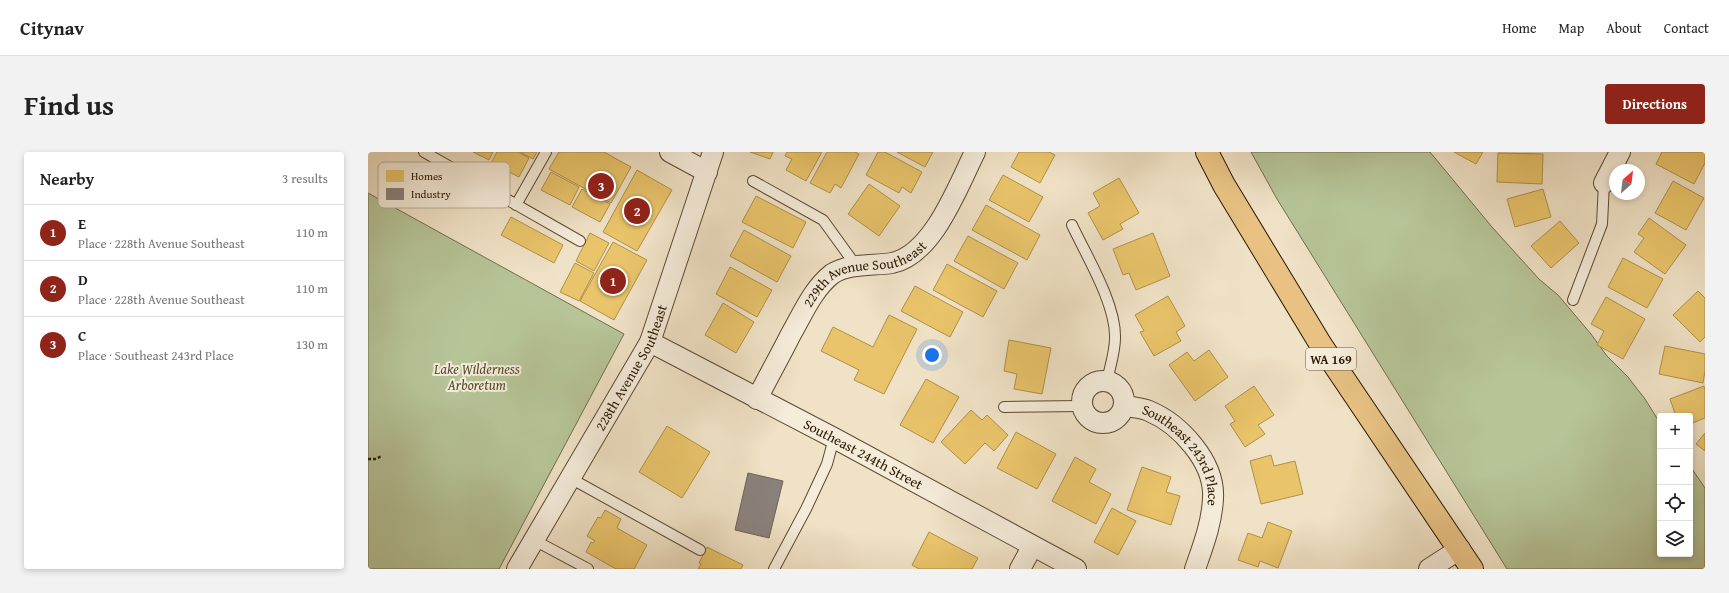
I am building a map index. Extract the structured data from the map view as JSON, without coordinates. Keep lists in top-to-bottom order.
{
  "streets": {
    "main road": ["WA 169"],
    "street": [
      "229th Avenue Southeast",
      "228th Avenue Southeast",
      "Southeast 244th Street",
      "Southeast 243rd Place"
    ]
  },
  "crossings": [
    ["229th Avenue Southeast", "Southeast 244th Street"],
    ["228th Avenue Southeast", "Southeast 244th Street"]
  ],
  "parks": ["Lake Wilderness Arboretum"],
  "legend": ["Homes", "Industry"],
  "north": "top right",
  "page": {
    "header": "Citynav",
    "nav": [
      "Home",
      "Map",
      "About",
      "Contact"
    ],
    "title": "Find us",
    "buttons": "Directions",
    "heading": ["Nearby", "3 results"],
    "pins": ["3", "2", "1"],
    "list": [
      {
        "mark": "1",
        "name": "E",
        "note": "Place · 228th Avenue Southeast",
        "value": "110 m"
      },
      {
        "mark": "2",
        "name": "D",
        "note": "Place · 228th Avenue Southeast",
        "value": "110 m"
      },
      {
        "mark": "3",
        "name": "C",
        "note": "Place · Southeast 243rd Place",
        "value": "130 m"
      }
    ],
    "map_buttons": ["+", "−"]
  }
}
